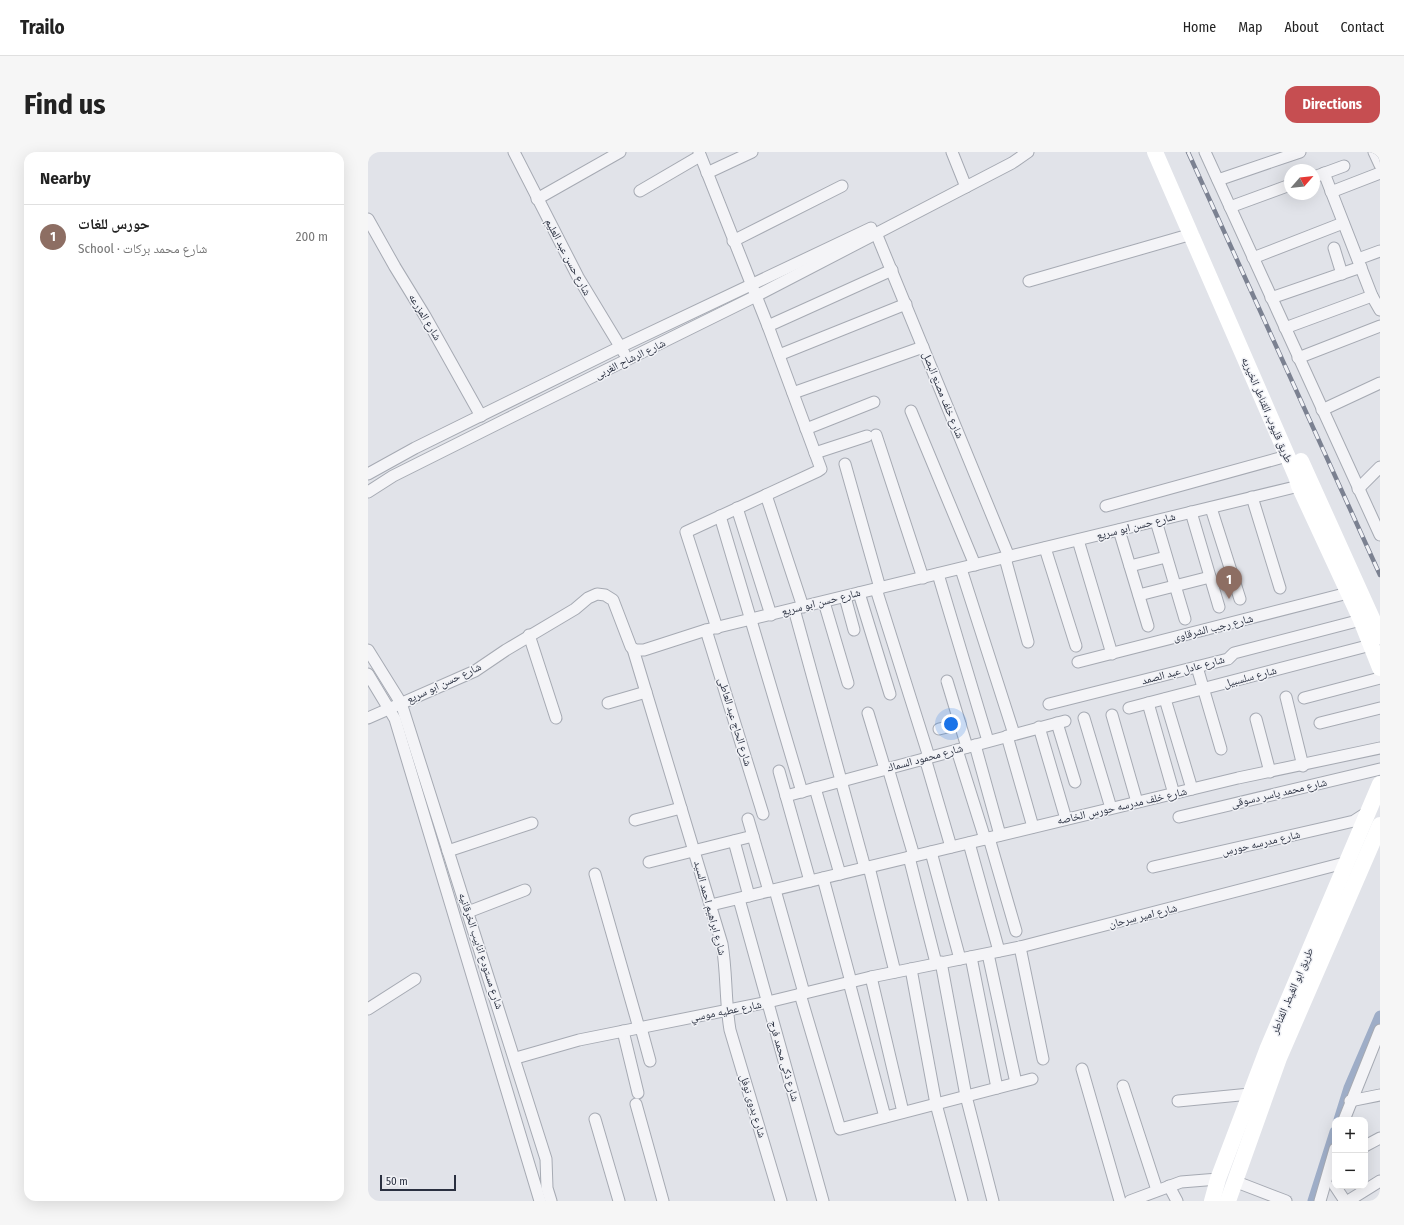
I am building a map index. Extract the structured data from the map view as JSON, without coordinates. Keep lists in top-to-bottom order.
{
  "streets": {
    "main road": ["طريق قليوب, القناطر الخيريه", "طريق ابو الغيط, القناطر"],
    "street": [
      "شارع حسن عبد العليم",
      "شارع المزرعه",
      "شارع الرشاح الغربى",
      "شارع خلف مصنع البصل",
      "شارع حسن ابو سريع",
      "شارع رجب الشرقاوى",
      "شارع عادل عبد الصمد",
      "شارع سلسبيل",
      "شارع الحاج عبد العاطى",
      "شارع محمود السماك",
      "شارع محمد ياسر دسوقى",
      "شارع خلف مدرسه حورس الخاصه",
      "شارع مدرسه حورس",
      "شارع ابراهيم احمد السيد",
      "شارع امير سرحان",
      "شارع مستودع انابيب الخرقانيه",
      "شارع عطيه موسي",
      "شارع ذكى محمد فرج",
      "شارع بدوى نوفل"
    ]
  },
  "crossings": [
    ["شارع حسن عبد العليم", "شارع الرشاح الغربى"],
    ["شارع المزرعه", "شارع الرشاح الغربى"],
    ["شارع الرشاح الغربى", "شارع خلف مصنع البصل"],
    ["شارع خلف مصنع البصل", "شارع حسن ابو سريع"],
    ["طريق قليوب, القناطر الخيريه", "شارع حسن ابو سريع"],
    ["طريق قليوب, القناطر الخيريه", "شارع رجب الشرقاوى"],
    ["طريق قليوب, القناطر الخيريه", "شارع عادل عبد الصمد"],
    ["طريق قليوب, القناطر الخيريه", "شارع سلسبيل"],
    ["شارع حسن ابو سريع", "شارع الحاج عبد العاطى"],
    ["شارع حسن ابو سريع", "شارع ابراهيم احمد السيد"],
    ["شارع حسن ابو سريع", "شارع مستودع انابيب الخرقانيه"],
    ["شارع خلف مدرسه حورس الخاصه", "شارع ابراهيم احمد السيد"],
    ["شارع خلف مدرسه حورس الخاصه", "شارع ذكى محمد فرج"],
    ["شارع مدرسه حورس", "طريق ابو الغيط, القناطر"],
    ["شارع ابراهيم احمد السيد", "شارع عطيه موسي"],
    ["شارع ابراهيم احمد السيد", "شارع بدوى نوفل"],
    ["شارع امير سرحان", "طريق ابو الغيط, القناطر"],
    ["شارع امير سرحان", "شارع عطيه موسي"],
    ["شارع مستودع انابيب الخرقانيه", "شارع عطيه موسي"],
    ["شارع عطيه موسي", "شارع ذكى محمد فرج"],
    ["شارع عطيه موسي", "شارع بدوى نوفل"]
  ],
  "scale_bar": "50 m",
  "north": "top right",
  "page": {
    "header": "Trailo",
    "nav": [
      "Home",
      "Map",
      "About",
      "Contact"
    ],
    "buttons": "Directions",
    "title": "Find us",
    "heading": "Nearby",
    "list": [
      {
        "mark": "1",
        "name": "حورس للغات",
        "note": "School · شارع محمد بركات",
        "value": "200 m"
      }
    ],
    "pins": "1",
    "map_buttons": ["+", "−"],
    "scale": "50 m"
  }
}
